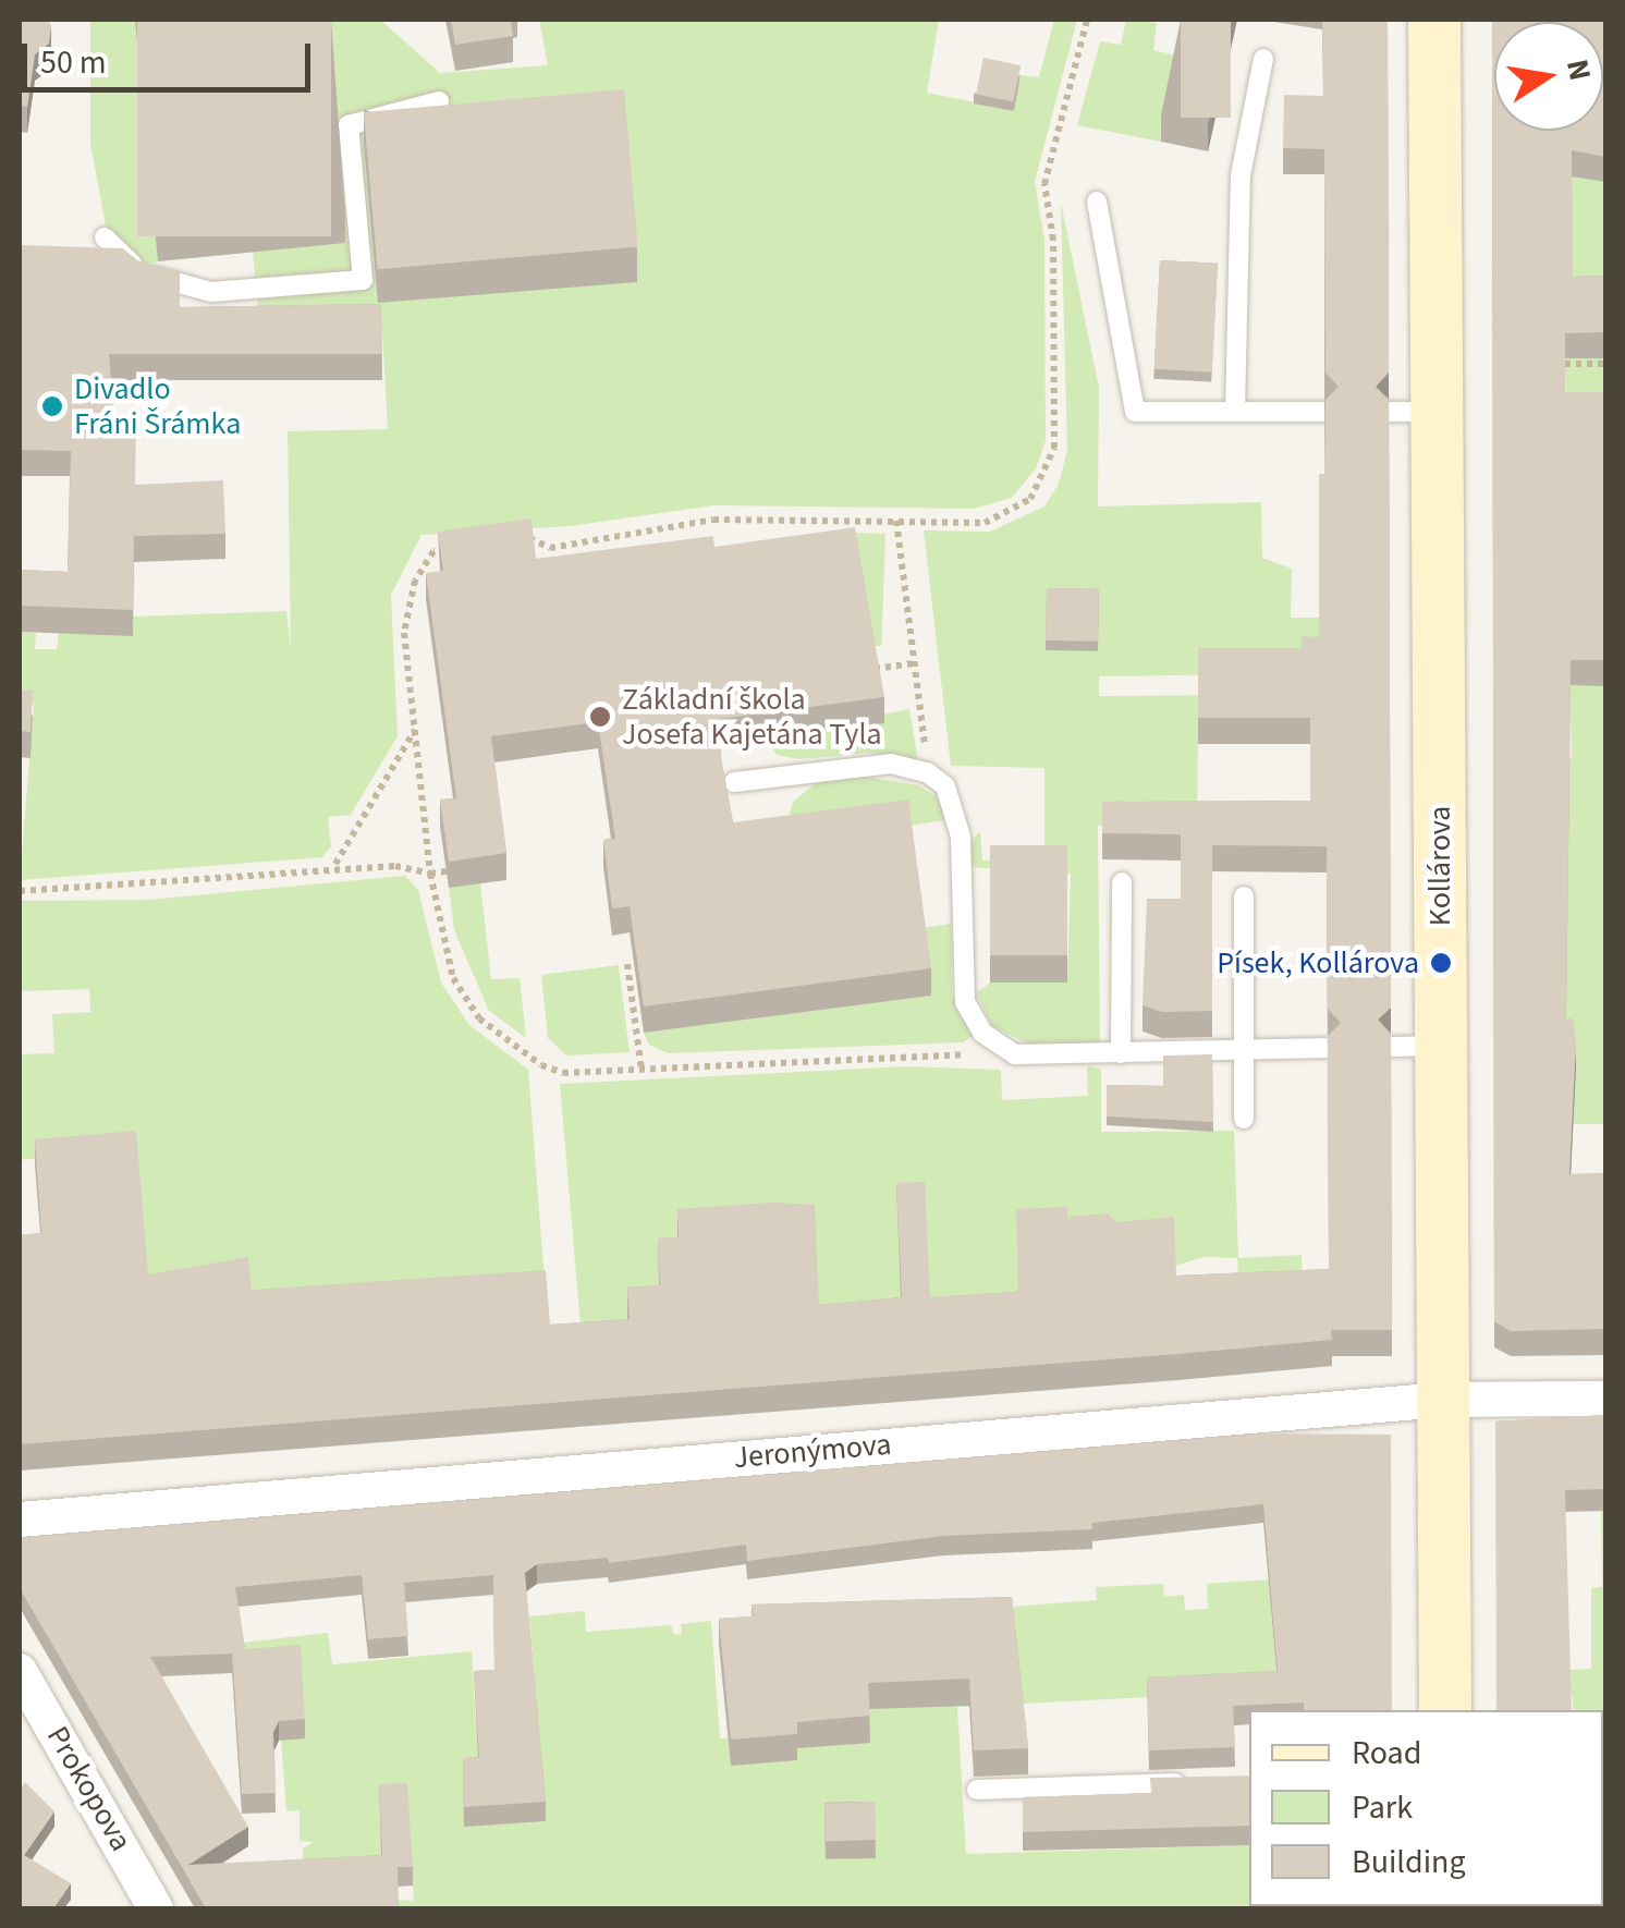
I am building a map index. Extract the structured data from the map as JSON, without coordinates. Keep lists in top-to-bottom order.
{
  "streets": {
    "main road": ["Kollárova"],
    "street": ["Jeronýmova", "Prokopova"]
  },
  "crossings": [
    ["Kollárova", "Jeronýmova"]
  ],
  "places": ["Divadlo Fráni Šrámka", "Základní škola Josefa Kajetána Tyla", "Písek, Kollárova"],
  "legend": ["Road", "Park", "Building"],
  "scale_bar": "50 m",
  "north": "right"
}
